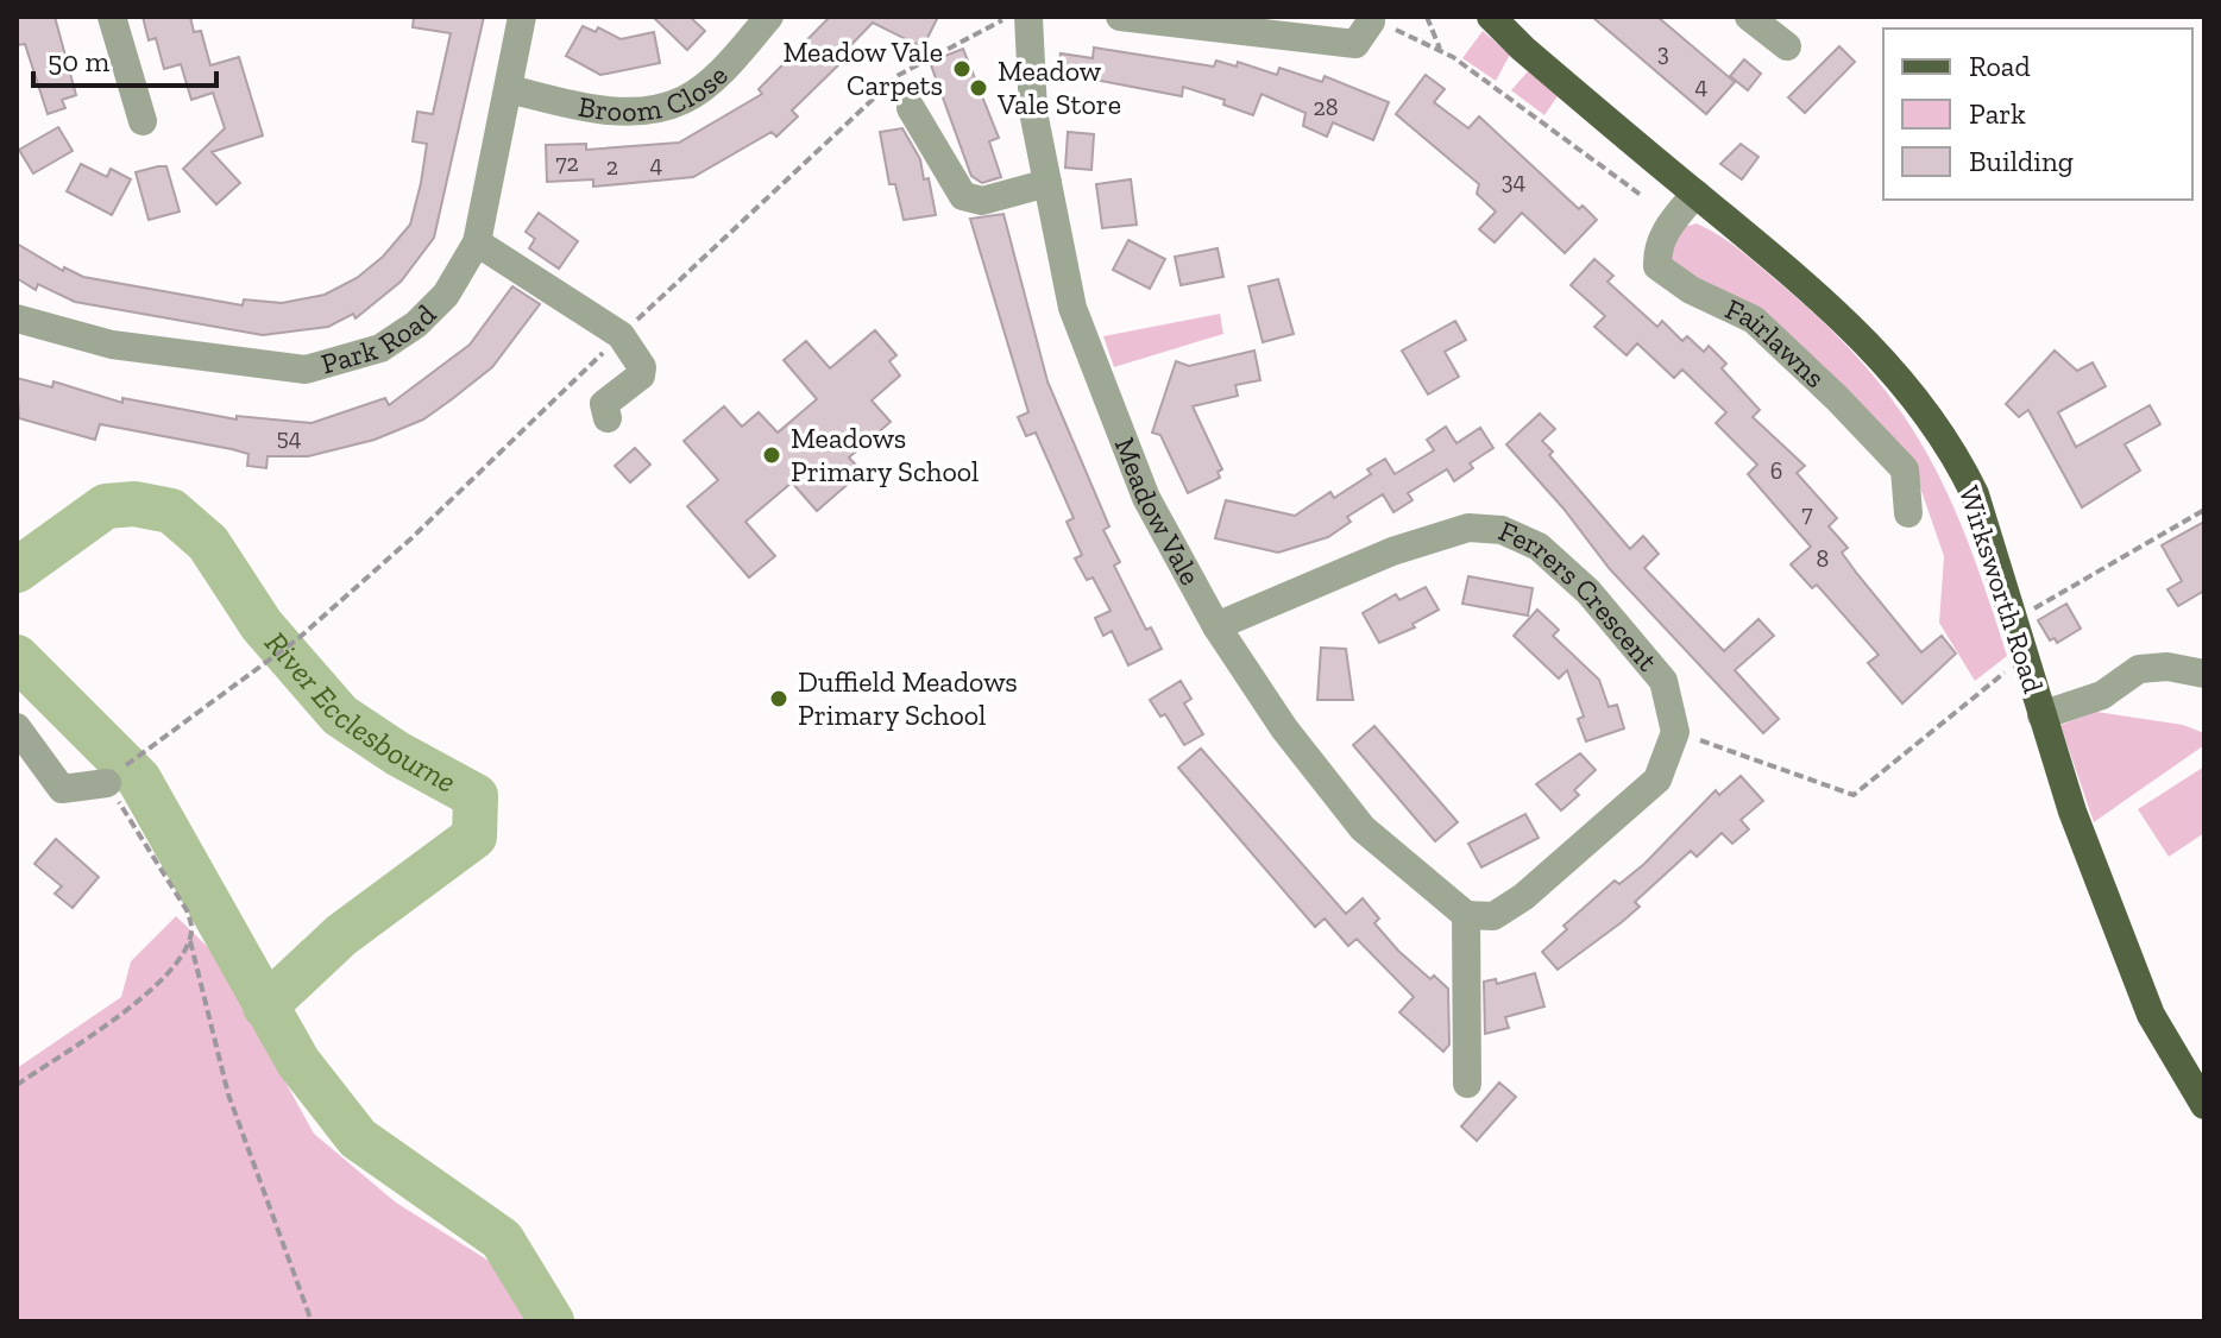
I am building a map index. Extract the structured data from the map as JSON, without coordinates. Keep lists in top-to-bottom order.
{
  "streets": {
    "main road": ["Wirksworth Road"],
    "street": [
      "Broom Close",
      "Park Road",
      "Fairlawns",
      "Meadow Vale",
      "Ferrers Crescent"
    ]
  },
  "crossings": [
    ["Broom Close", "Park Road"],
    ["Fairlawns", "Wirksworth Road"],
    ["Meadow Vale", "Ferrers Crescent"]
  ],
  "water": ["River Ecclesbourne"],
  "places": [
    "Meadow Vale Carpets",
    "Meadow Vale Store",
    "Meadows Primary School",
    "Duffield Meadows Primary School"
  ],
  "house_numbers": [
    "3",
    "4",
    "28",
    "72",
    "4",
    "2",
    "34",
    "54",
    "6",
    "7",
    "8"
  ],
  "legend": ["Road", "Park", "Building"],
  "scale_bar": "50 m"
}
